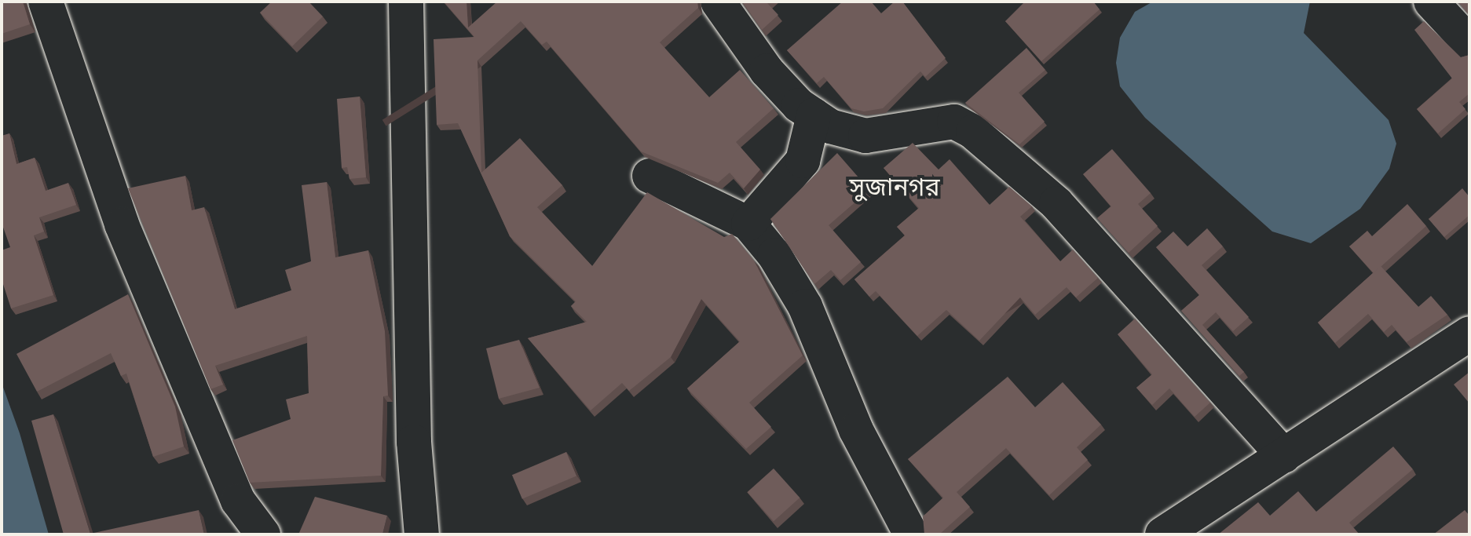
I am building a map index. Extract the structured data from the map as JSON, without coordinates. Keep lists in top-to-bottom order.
{
  "districts": ["সুজানগর"]
}
